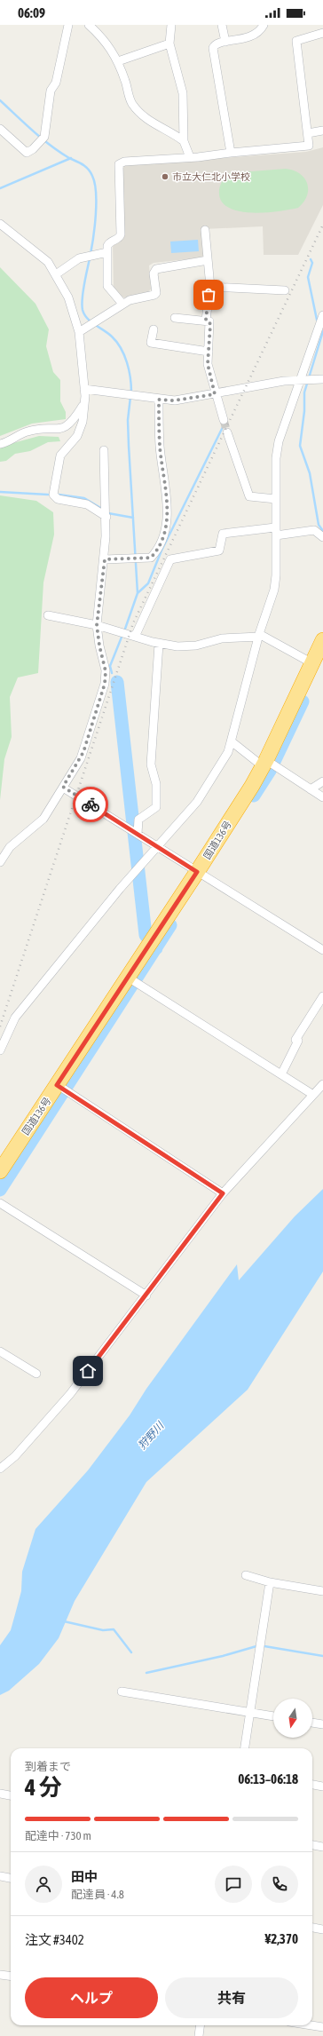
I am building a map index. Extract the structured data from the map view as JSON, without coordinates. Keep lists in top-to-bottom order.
{
  "streets": {
    "highway": ["国道136号"]
  },
  "water": ["狩野川"],
  "places": ["市立大仁北小学校"],
  "north": "bottom",
  "page": {
    "status": "06:09",
    "heading": ["4 分", "到着まで", "06:13–06:18"],
    "panel": [
      "田中",
      "配達員 · 4.8",
      "注文 #3402",
      "¥2,370"
    ],
    "bar": "配達中 · 730 m",
    "buttons": ["ヘルプ", "共有"]
  }
}
